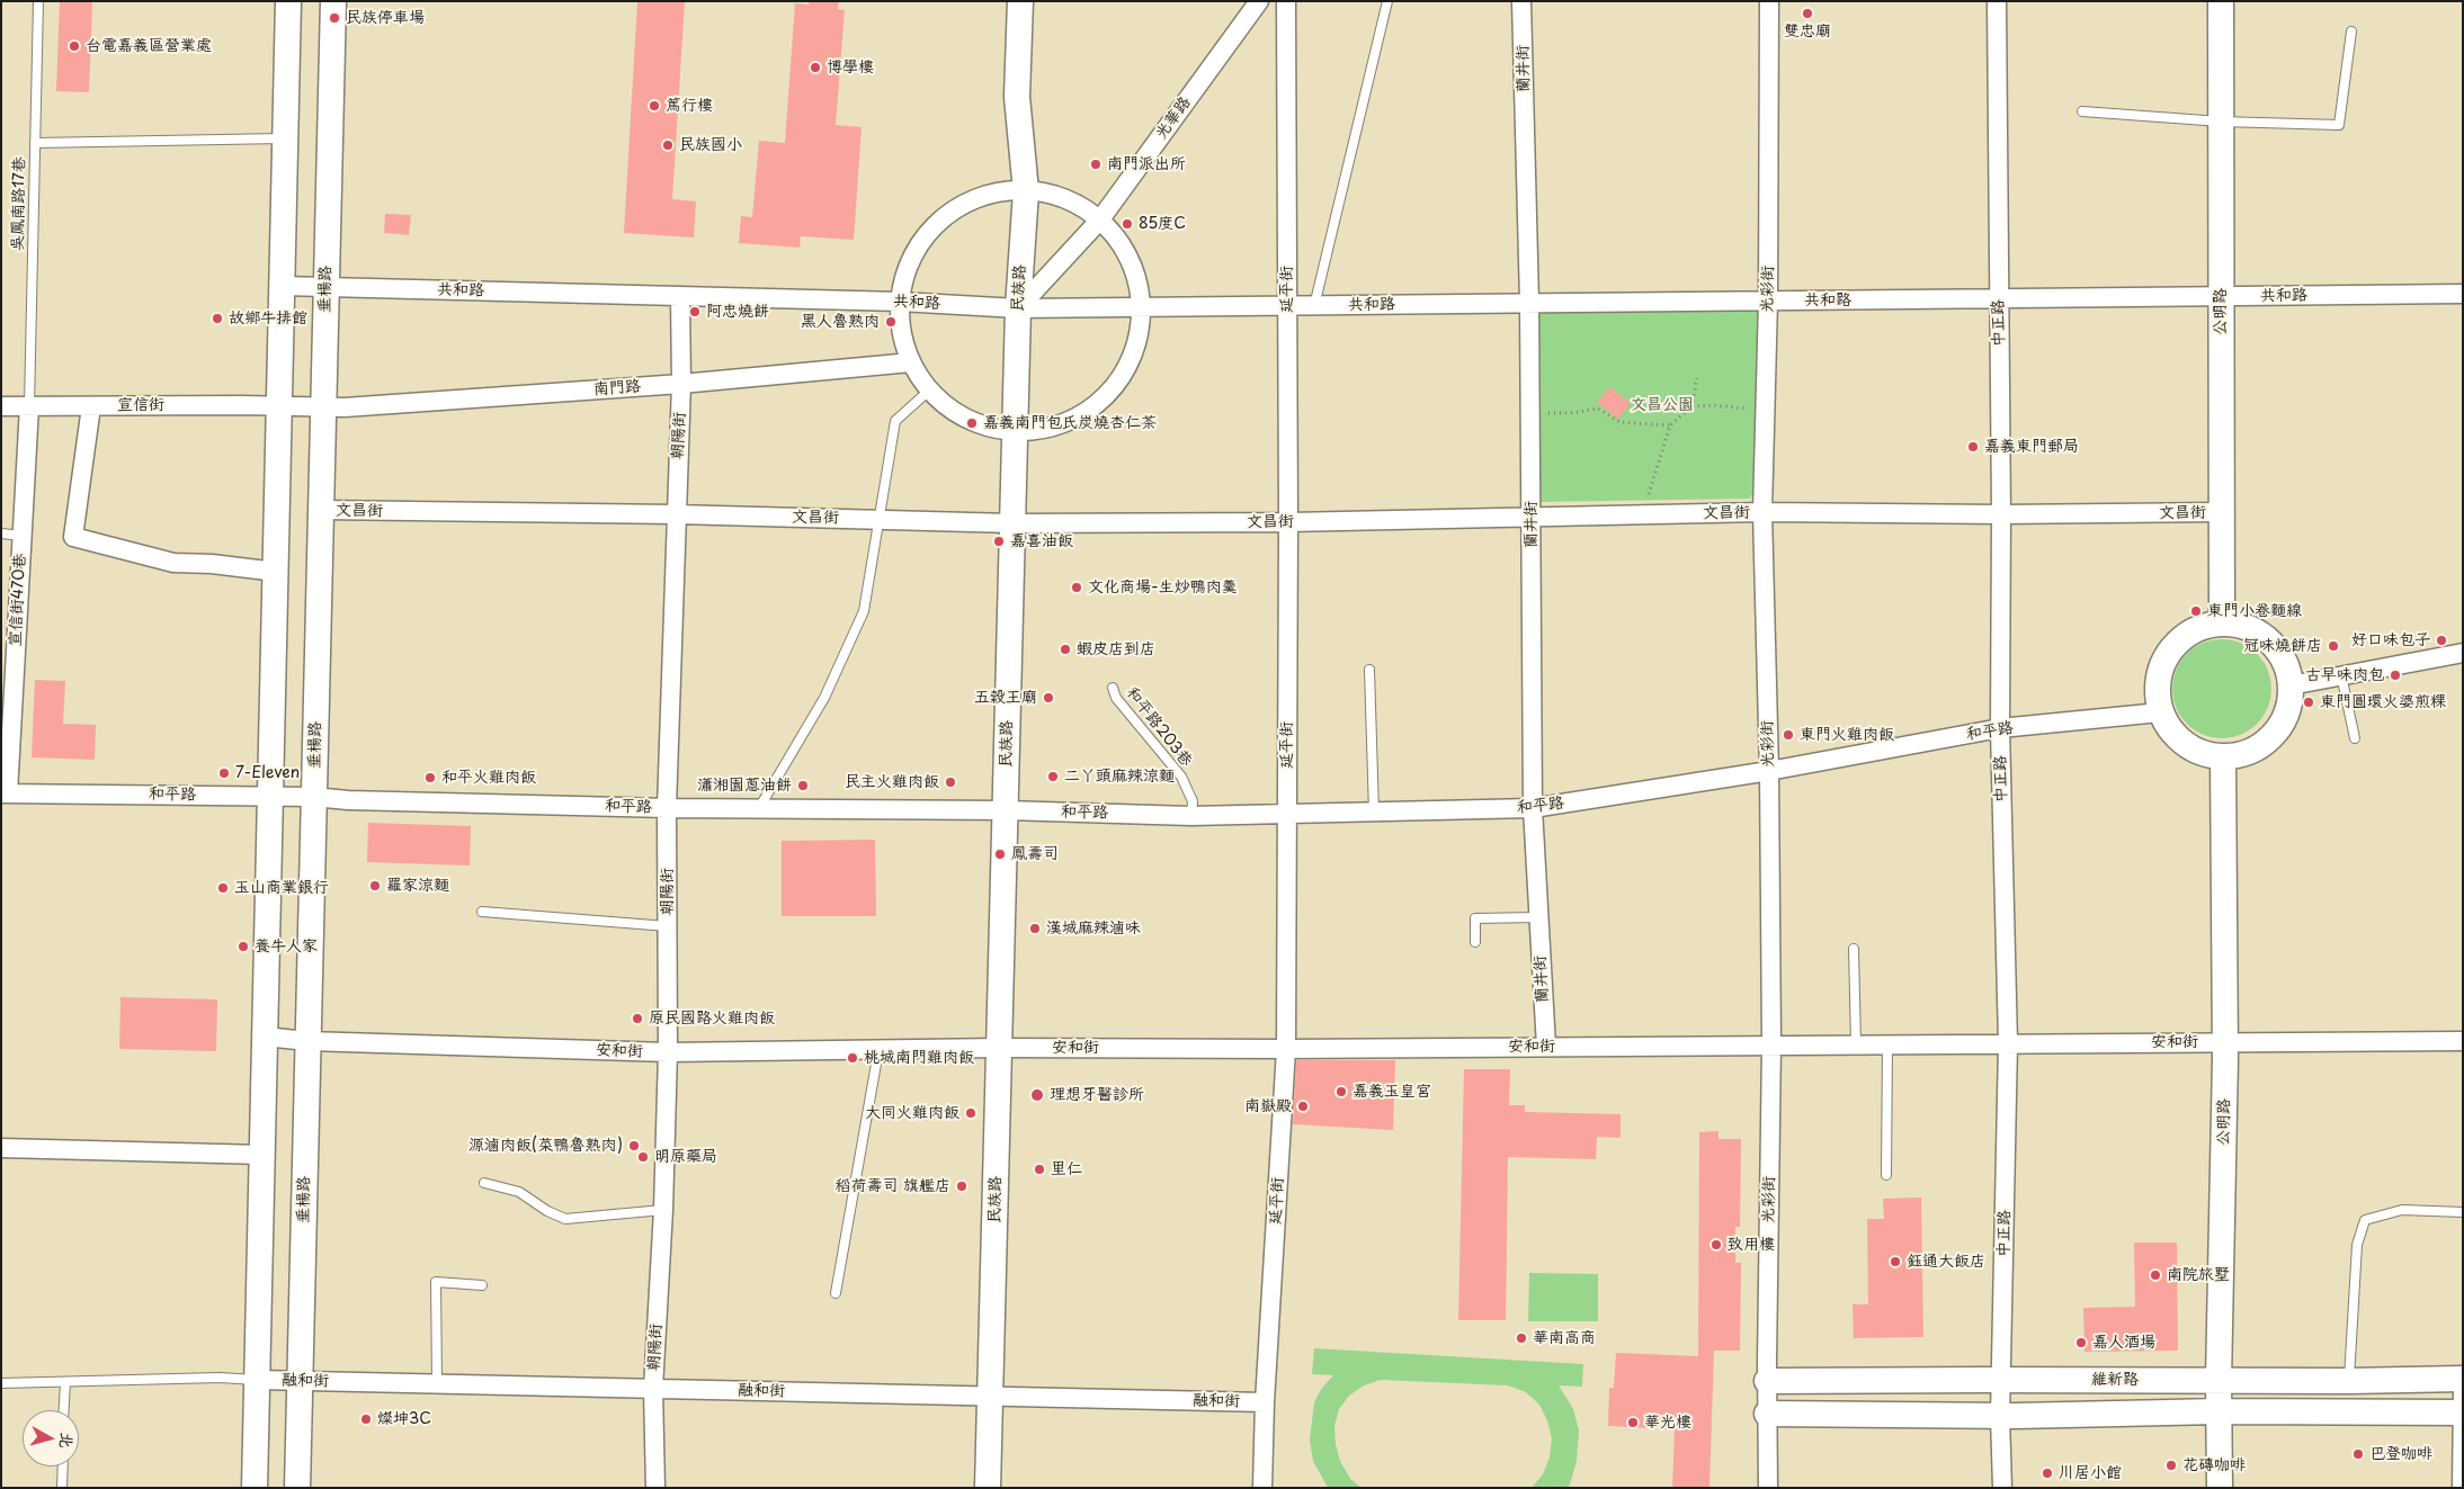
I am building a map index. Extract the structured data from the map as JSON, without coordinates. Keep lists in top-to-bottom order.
{
  "streets": {
    "street": [
      "蘭井街",
      "光華路",
      "民族路",
      "垂楊路",
      "延平街",
      "光彩街",
      "共和路",
      "公明路",
      "中正路",
      "南門路",
      "宣信街",
      "朝陽街",
      "文昌街",
      "宣信街470巷",
      "和平路",
      "安和街",
      "維新路",
      "融和街"
    ],
    "lane": ["吳鳳南路17巷", "和平路203巷"]
  },
  "crossings": [
    ["蘭井街", "共和路"],
    ["蘭井街", "文昌街"],
    ["蘭井街", "和平路"],
    ["蘭井街", "安和街"],
    ["光華路", "民族路"],
    ["光華路", "共和路"],
    ["吳鳳南路17巷", "宣信街"],
    ["吳鳳南路17巷", "宣信街470巷"],
    ["民族路", "共和路"],
    ["民族路", "文昌街"],
    ["民族路", "和平路"],
    ["民族路", "安和街"],
    ["民族路", "融和街"],
    ["垂楊路", "共和路"],
    ["垂楊路", "南門路"],
    ["垂楊路", "文昌街"],
    ["垂楊路", "和平路"],
    ["垂楊路", "安和街"],
    ["垂楊路", "融和街"],
    ["延平街", "共和路"],
    ["延平街", "文昌街"],
    ["延平街", "和平路"],
    ["延平街", "安和街"],
    ["延平街", "融和街"],
    ["光彩街", "共和路"],
    ["光彩街", "文昌街"],
    ["光彩街", "和平路"],
    ["光彩街", "安和街"],
    ["光彩街", "維新路"],
    ["共和路", "公明路"],
    ["共和路", "中正路"],
    ["共和路", "朝陽街"],
    ["公明路", "文昌街"],
    ["公明路", "和平路"],
    ["公明路", "安和街"],
    ["公明路", "維新路"],
    ["中正路", "文昌街"],
    ["中正路", "和平路"],
    ["中正路", "安和街"],
    ["中正路", "維新路"],
    ["南門路", "宣信街"],
    ["南門路", "朝陽街"],
    ["宣信街", "宣信街470巷"],
    ["朝陽街", "文昌街"],
    ["朝陽街", "和平路"],
    ["朝陽街", "安和街"],
    ["朝陽街", "融和街"],
    ["宣信街470巷", "和平路"],
    ["和平路203巷", "和平路"]
  ],
  "parks": ["文昌公園"],
  "places": [
    "雙忠廟",
    "民族停車場",
    "台電嘉義區營業處",
    "博學樓",
    "篤行樓",
    "民族國小",
    "南門派出所",
    "85度C",
    "阿忠燒餅",
    "故鄉牛排館",
    "黑人魯熟肉",
    "嘉義南門包氏炭燒杏仁茶",
    "嘉義東門郵局",
    "嘉喜油飯",
    "文化商場-生炒鴨肉羹",
    "東門小卷麵線",
    "好口味包子",
    "冠味燒餅店",
    "蝦皮店到店",
    "古早味肉包",
    "五穀王廟",
    "東門圓環火婆煎粿",
    "東門火雞肉飯",
    "7-Eleven",
    "二丫頭麻辣涼麵",
    "和平火雞肉飯",
    "民主火雞肉飯",
    "瀟湘園蔥油餅",
    "鳳壽司",
    "羅家涼麵",
    "玉山商業銀行",
    "漢城麻辣滷味",
    "養牛人家",
    "原民國路火雞肉飯",
    "桃城南門雞肉飯",
    "嘉義玉皇宮",
    "理想牙醫診所",
    "南嶽殿",
    "大同火雞肉飯",
    "源滷肉飯(菜鴨魯熟肉)",
    "明原藥局",
    "里仁",
    "稻荷壽司 旗艦店",
    "致用樓",
    "鈺通大飯店",
    "南院旅墅",
    "華南高商",
    "嘉人酒場",
    "燦坤3C",
    "華光樓",
    "巴登咖啡",
    "花磚咖啡",
    "川居小館"
  ],
  "north": "right"
}
